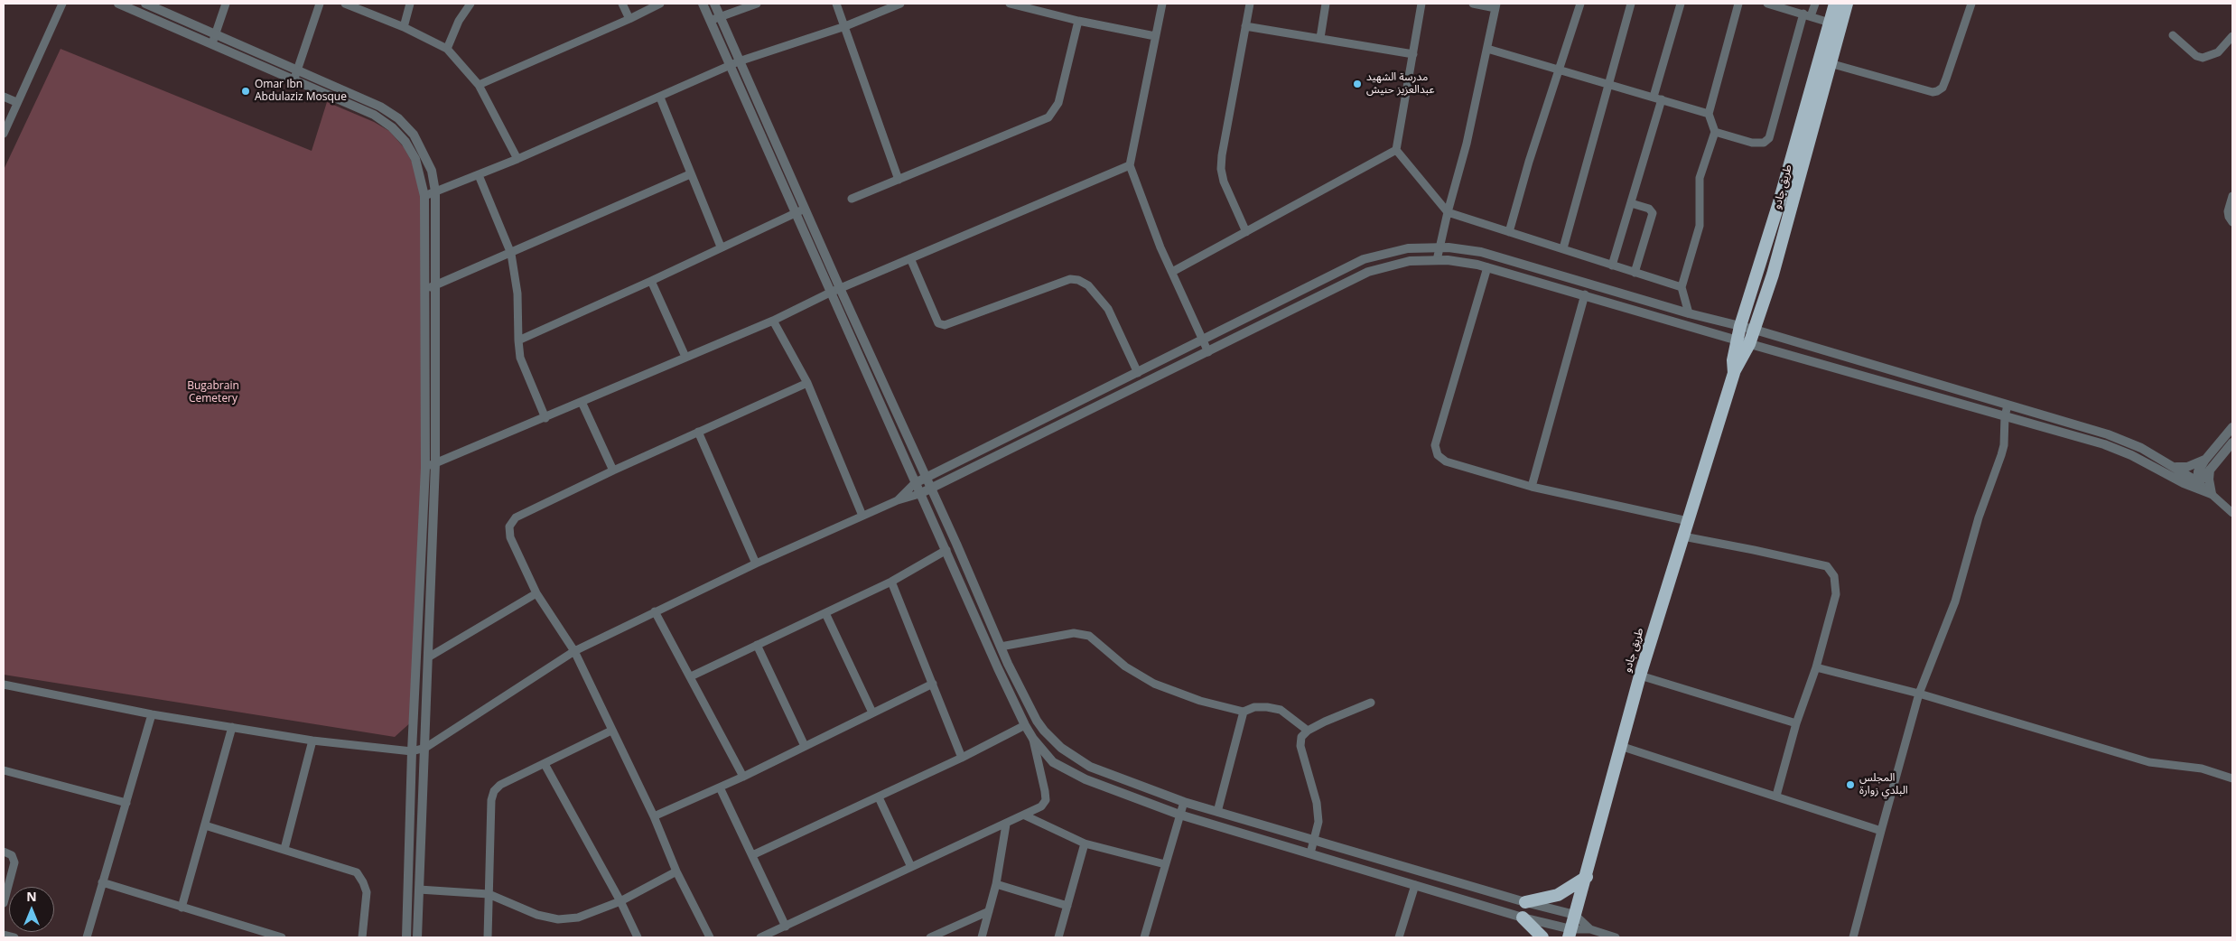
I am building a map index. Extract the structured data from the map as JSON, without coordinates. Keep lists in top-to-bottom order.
{
  "streets": {
    "highway": ["طريق جادو"]
  },
  "parks": ["Bugabrain Cemetery"],
  "places": ["مدرسة الشهيد عبدالعزيز حنيش", "Omar Ibn Abdulaziz Mosque", "المجلس البلدي زوارة"],
  "north": "top"
}
